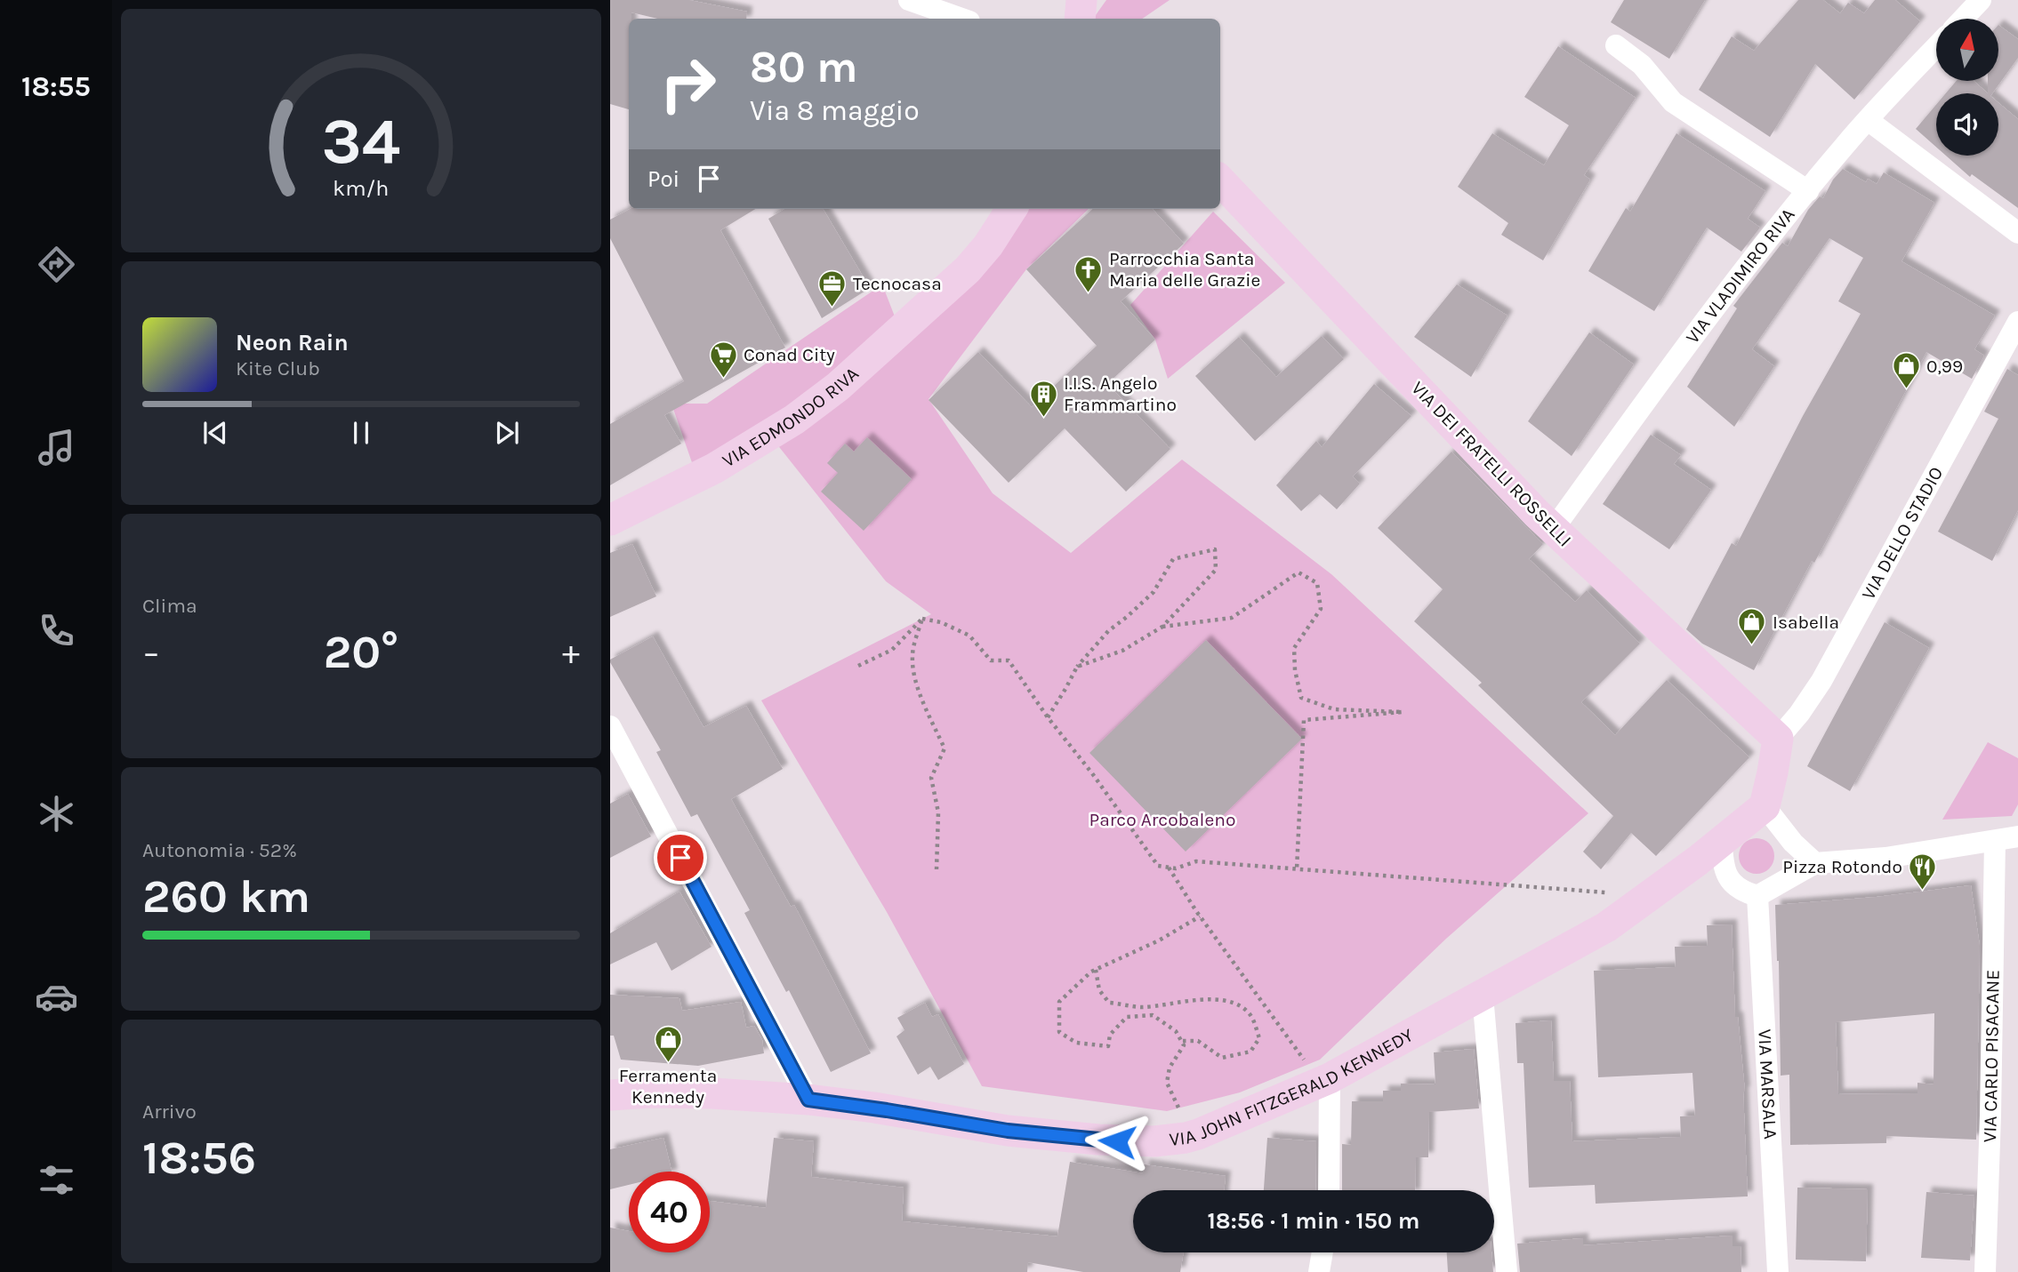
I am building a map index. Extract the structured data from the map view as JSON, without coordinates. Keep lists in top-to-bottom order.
{
  "streets": {
    "street": [
      "VIA VLADIMIRO RIVA",
      "VIA EDMONDO RIVA",
      "VIA DEI FRATELLI ROSSELLI",
      "VIA DELLO STADIO",
      "VIA CARLO PISACANE",
      "VIA MARSALA",
      "VIA JOHN FITZGERALD KENNEDY"
    ]
  },
  "crossings": [
    ["VIA VLADIMIRO RIVA", "VIA DEI FRATELLI ROSSELLI"],
    ["VIA DEI FRATELLI ROSSELLI", "VIA DELLO STADIO"]
  ],
  "parks": ["Parco Arcobaleno"],
  "places": {
    "church": ["Parrocchia Santa Maria delle Grazie"],
    "office": ["Tecnocasa"],
    "supermarket": ["Conad City"],
    "shop": ["0,99", "Isabella", "Ferramenta Kennedy"],
    "building": ["I.I.S. Angelo Frammartino"],
    "restaurant": ["Pizza Rotondo"]
  },
  "north": "top",
  "page": {
    "tabs": "18:55",
    "turn": ["80 m", "Via 8 maggio"],
    "then": "Poi",
    "song": ["Neon Rain", "Kite Club"],
    "tile": [
      "Clima",
      ["Autonomia · 52%", "260 km"],
      ["Arrivo", "18:56"]
    ],
    "heat": ["−", "20°", "+"],
    "limit": "40",
    "trip": "18:56 · 1 min · 150 m",
    "gauge": ["34", "km/h"]
  }
}
